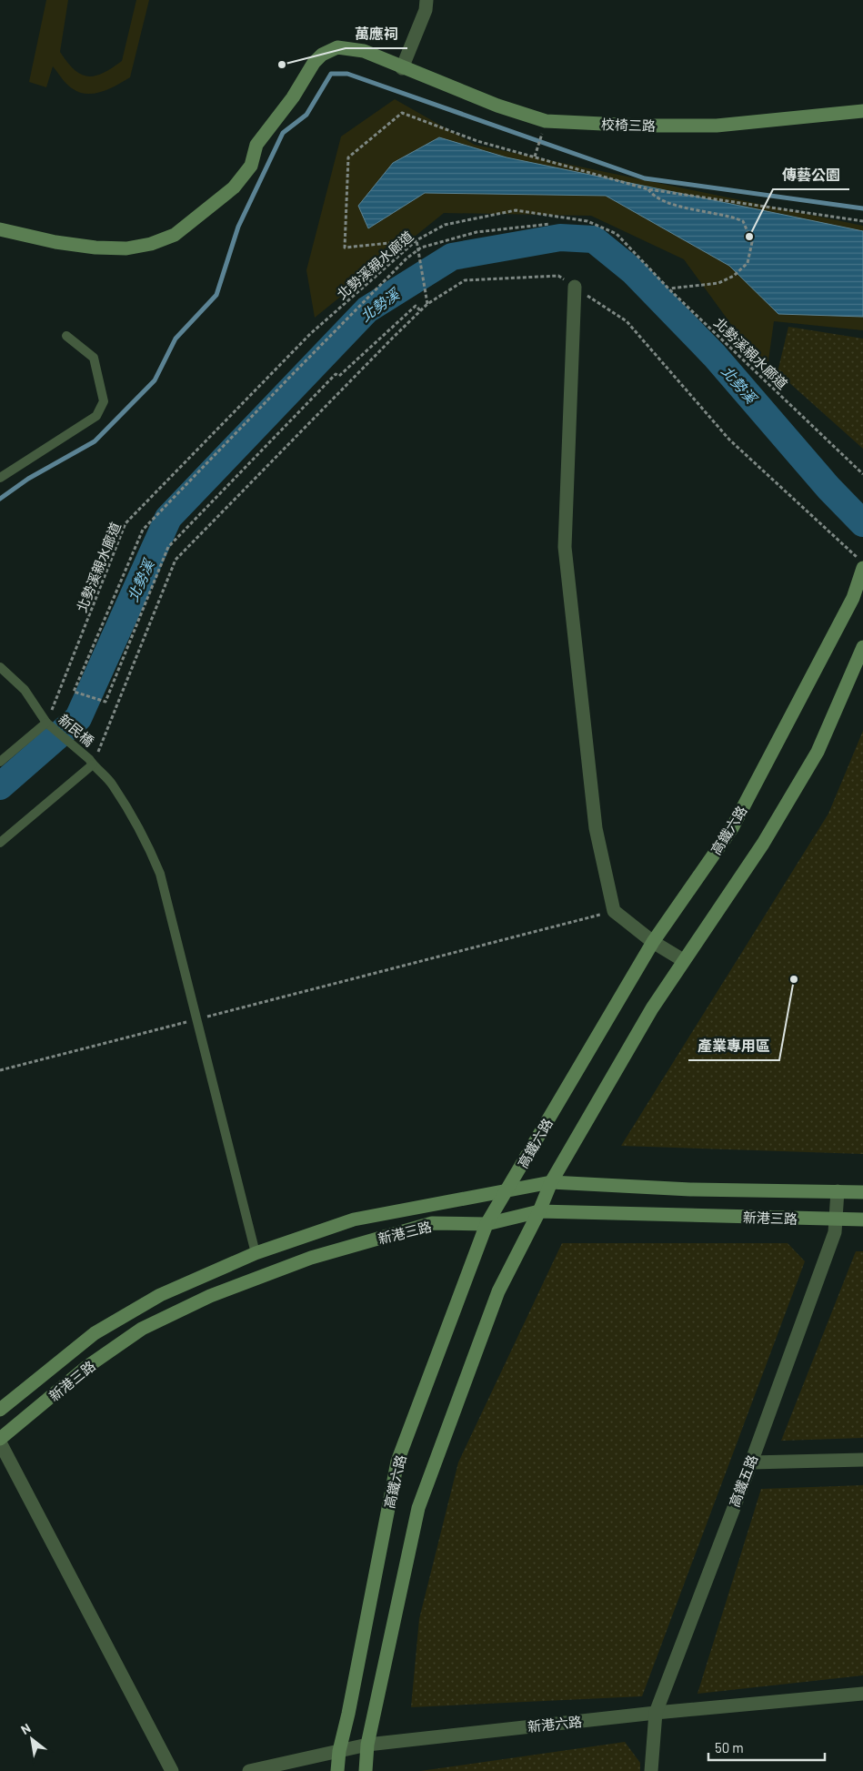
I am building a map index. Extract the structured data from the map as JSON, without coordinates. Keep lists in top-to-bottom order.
{
  "streets": {
    "street": [
      "校椅三路",
      "高鐵六路",
      "新港三路",
      "高鐵五路",
      "新港六路"
    ],
    "lane": ["新民橋"],
    "path": ["北勢溪親水廊道"]
  },
  "crossings": [
    ["北勢溪親水廊道", "新民橋"],
    ["新民橋", "新港三路"],
    ["高鐵六路", "新港三路"],
    ["高鐵六路", "新港六路"],
    ["新港三路", "高鐵五路"],
    ["高鐵五路", "新港六路"]
  ],
  "water": ["北勢溪"],
  "places": ["萬應祠", "傳藝公園", "產業專用區"],
  "scale_bar": "50 m",
  "north": "top left"
}
